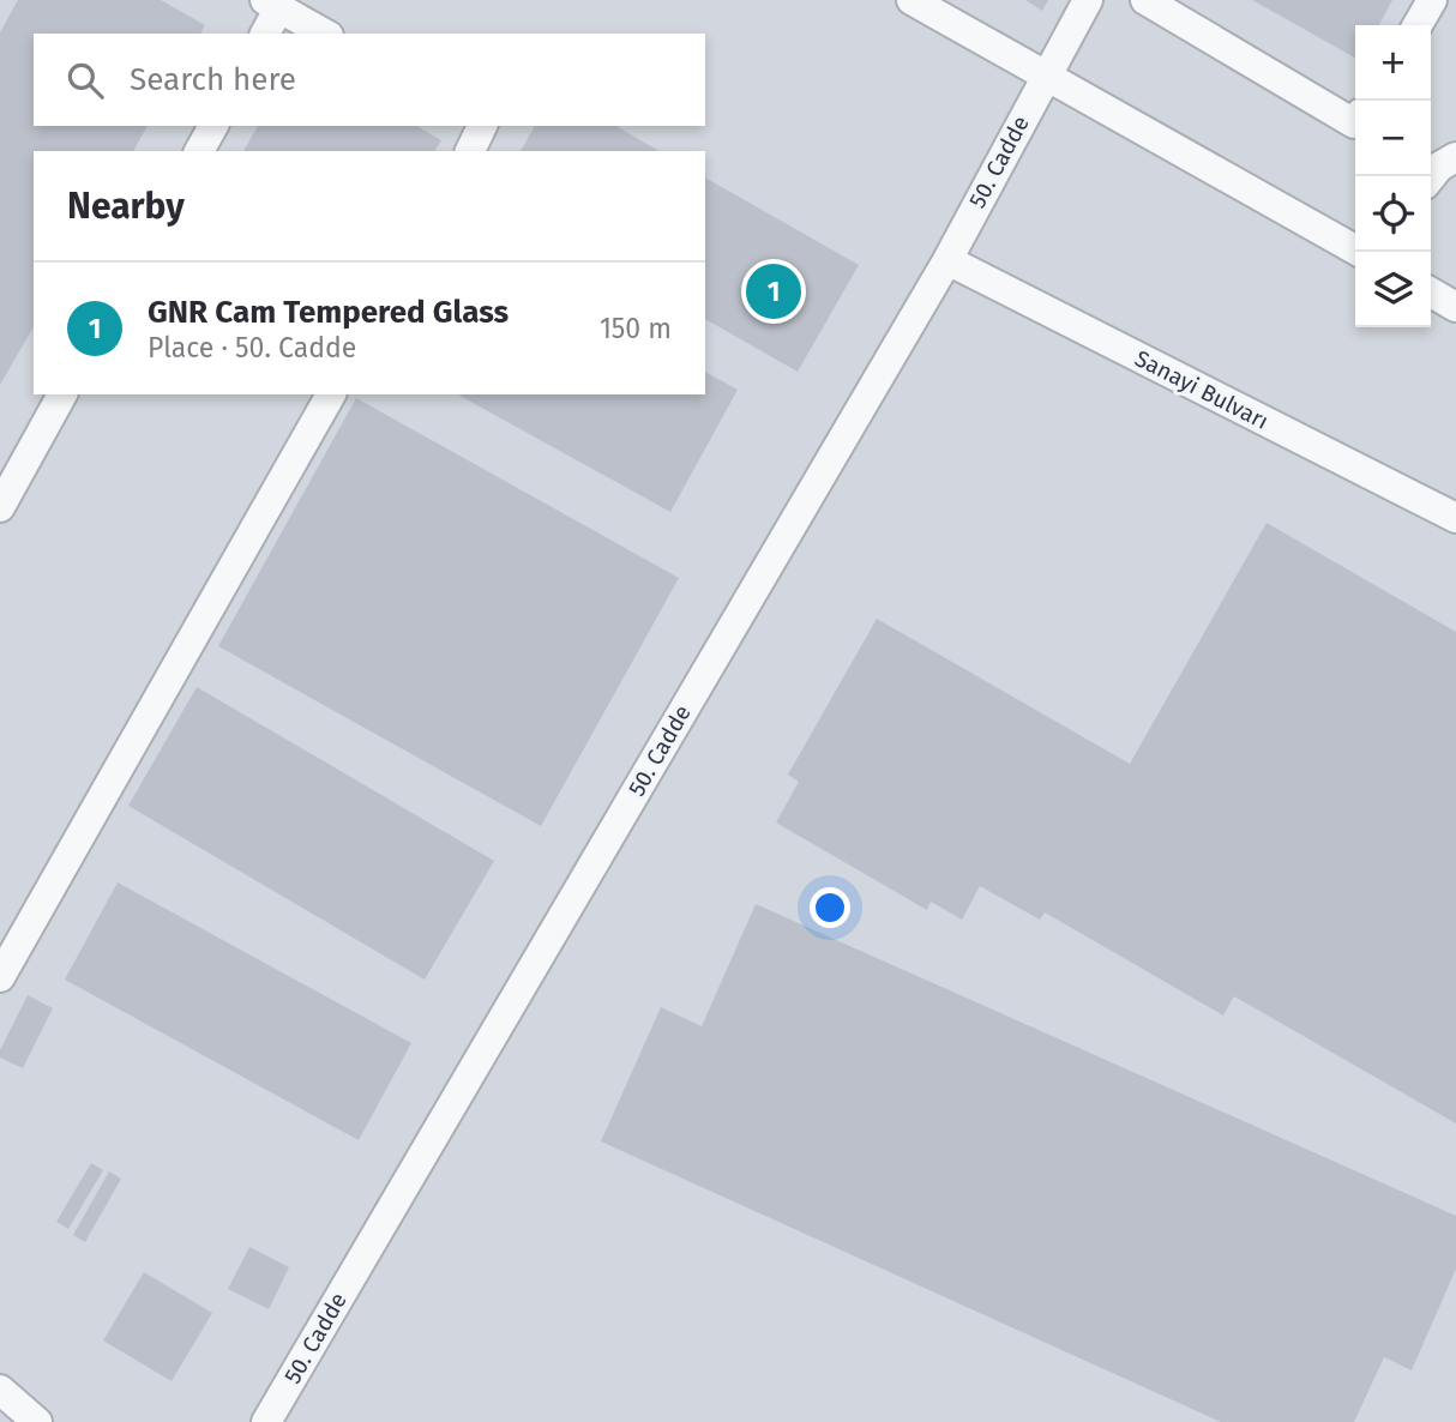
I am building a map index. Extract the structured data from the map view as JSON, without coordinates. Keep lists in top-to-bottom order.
{
  "streets": {
    "street": ["50. Cadde", "Sanayi Bulvarı"]
  },
  "crossings": [
    ["50. Cadde", "Sanayi Bulvarı"]
  ],
  "page": {
    "map_buttons": ["+", "−"],
    "search": "Search here",
    "heading": "Nearby",
    "pins": "1",
    "list": [
      {
        "mark": "1",
        "name": "GNR Cam Tempered Glass",
        "note": "Place · 50. Cadde",
        "value": "150 m"
      }
    ]
  }
}
